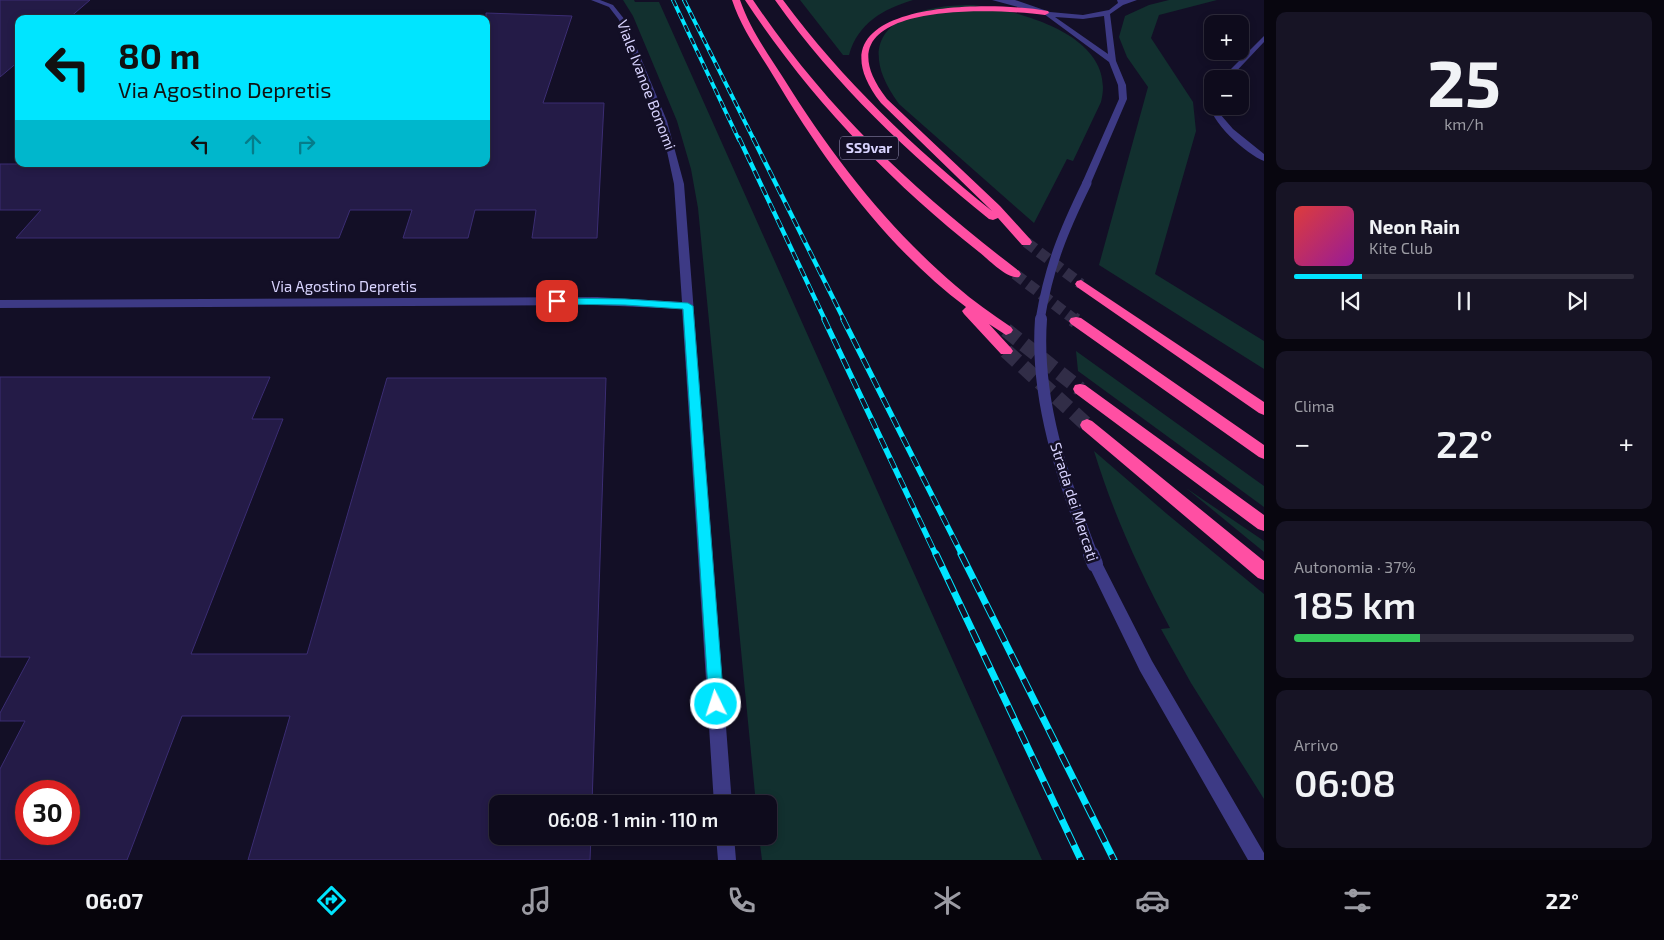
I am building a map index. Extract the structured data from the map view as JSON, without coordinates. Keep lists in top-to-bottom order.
{
  "streets": {
    "highway": ["SS9var"],
    "street": ["Viale Ivanoe Bonomi", "Via Agostino Depretis", "Strada dei Mercati"]
  },
  "crossings": [
    ["Viale Ivanoe Bonomi", "Via Agostino Depretis"]
  ],
  "page": {
    "tile": [
      ["25", "km/h"],
      "Clima",
      ["Autonomia · 37%", "185 km"],
      ["Arrivo", "06:08"]
    ],
    "map_buttons": ["+", "−"],
    "turn": ["80 m", "Via Agostino Depretis"],
    "song": ["Neon Rain", "Kite Club"],
    "heat": ["−", "22°", "+"],
    "limit": "30",
    "trip": "06:08 · 1 min · 110 m",
    "tabs": ["06:07", "22°"]
  }
}
